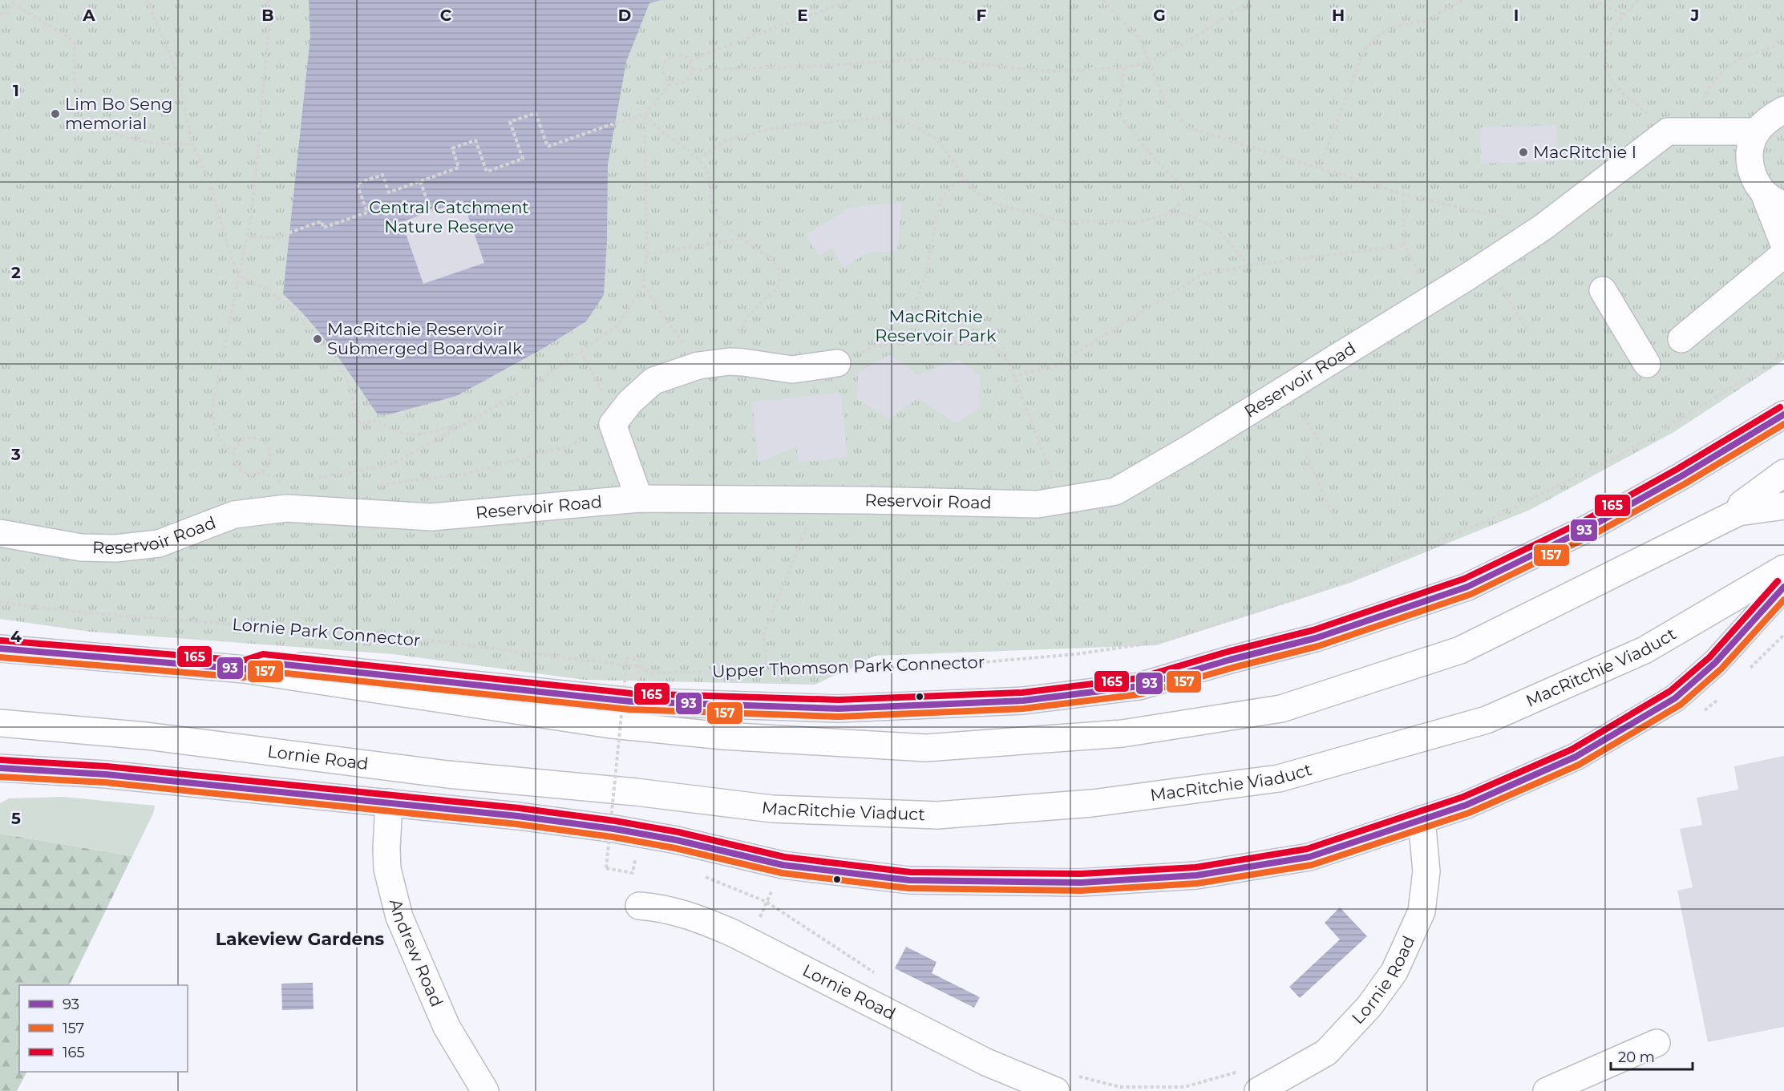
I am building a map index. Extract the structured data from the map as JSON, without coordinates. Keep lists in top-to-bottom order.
{
  "streets": {
    "main road": [
      "Reservoir Road",
      "MacRitchie Viaduct",
      "Lornie Road",
      "Andrew Road"
    ],
    "path": ["Lornie Park Connector", "Upper Thomson Park Connector"]
  },
  "crossings": [
    ["Lornie Park Connector", "Upper Thomson Park Connector"],
    ["MacRitchie Viaduct", "Lornie Road"]
  ],
  "districts": ["Lakeview Gardens"],
  "parks": ["Central Catchment Nature Reserve", "MacRitchie Reservoir Park"],
  "places": ["Lim Bo Seng memorial", "MacRitchie I", "MacRitchie Reservoir Submerged Boardwalk"],
  "lines": ["transit line 165", "transit line 93", "transit line 157"],
  "legend": ["93", "157", "165"],
  "scale_bar": "20 m",
  "grid": {
    "columns": [
      "A",
      "B",
      "C",
      "D",
      "E",
      "F",
      "G",
      "H",
      "I",
      "J"
    ],
    "rows": [
      "1",
      "2",
      "3",
      "4",
      "5"
    ]
  }
}
